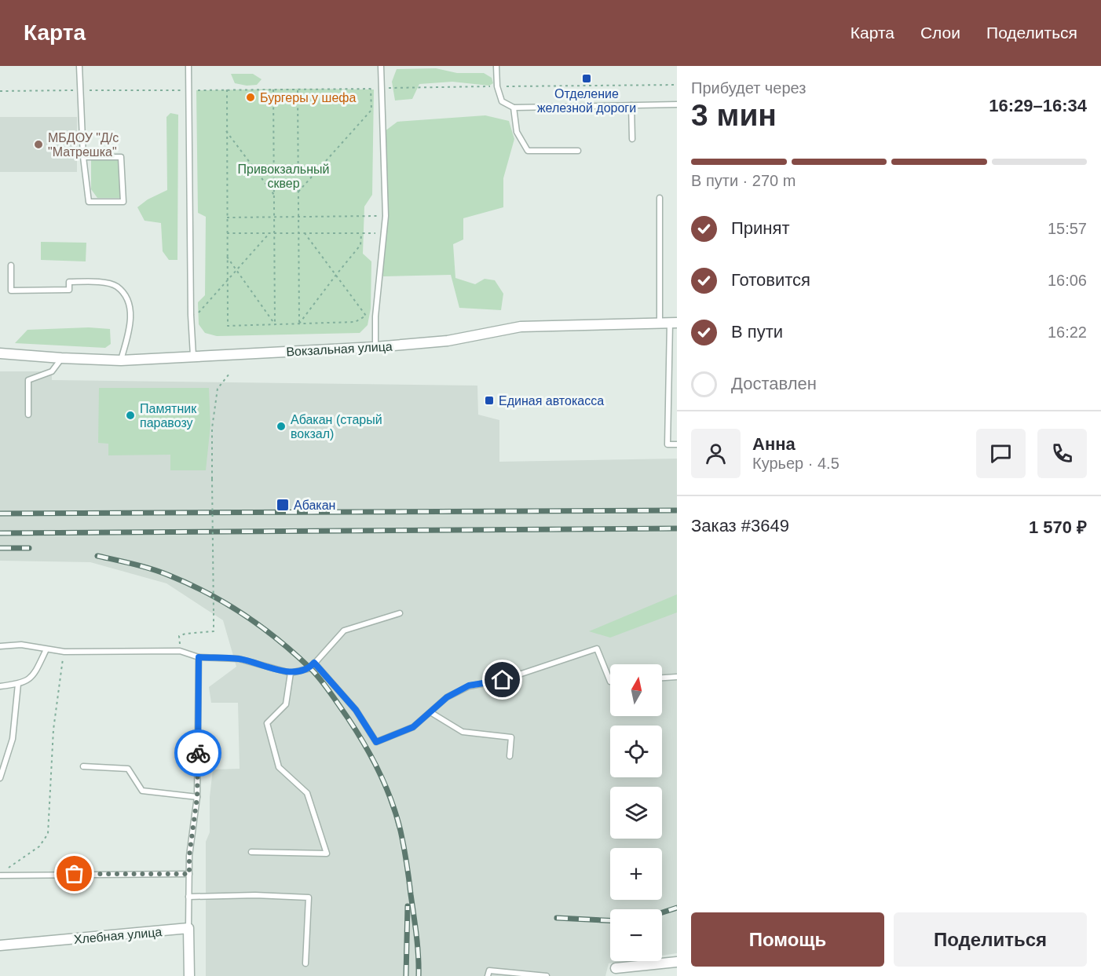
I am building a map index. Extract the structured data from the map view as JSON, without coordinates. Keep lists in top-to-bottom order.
{
  "streets": {
    "street": ["Вокзальная улица", "Хлебная улица"]
  },
  "parks": ["Привокзальный сквер"],
  "places": {
    "transit": ["Отделение железной дороги", "Единая автокасса", "Абакан"],
    "other": [
      "Бургеры у шефа",
      "МБДОУ \"Д/с \"Матрешка\"",
      "Памятник паравозу",
      "Абакан (старый вокзал)"
    ]
  },
  "north": "top",
  "page": {
    "header": "Карта",
    "nav": ["Карта", "Слои", "Поделиться"],
    "heading": ["3 мин", "Прибудет через", "16:29–16:34"],
    "panel": [
      "Анна",
      "Курьер · 4.5",
      "Заказ #3649",
      "1 570 ₽"
    ],
    "bar": "В пути · 270 m",
    "list": [
      ["Принят", "15:57"],
      ["Готовится", "16:06"],
      ["В пути", "16:22"],
      "Доставлен"
    ],
    "map_buttons": ["+", "−"],
    "buttons": ["Помощь", "Поделиться"]
  }
}
